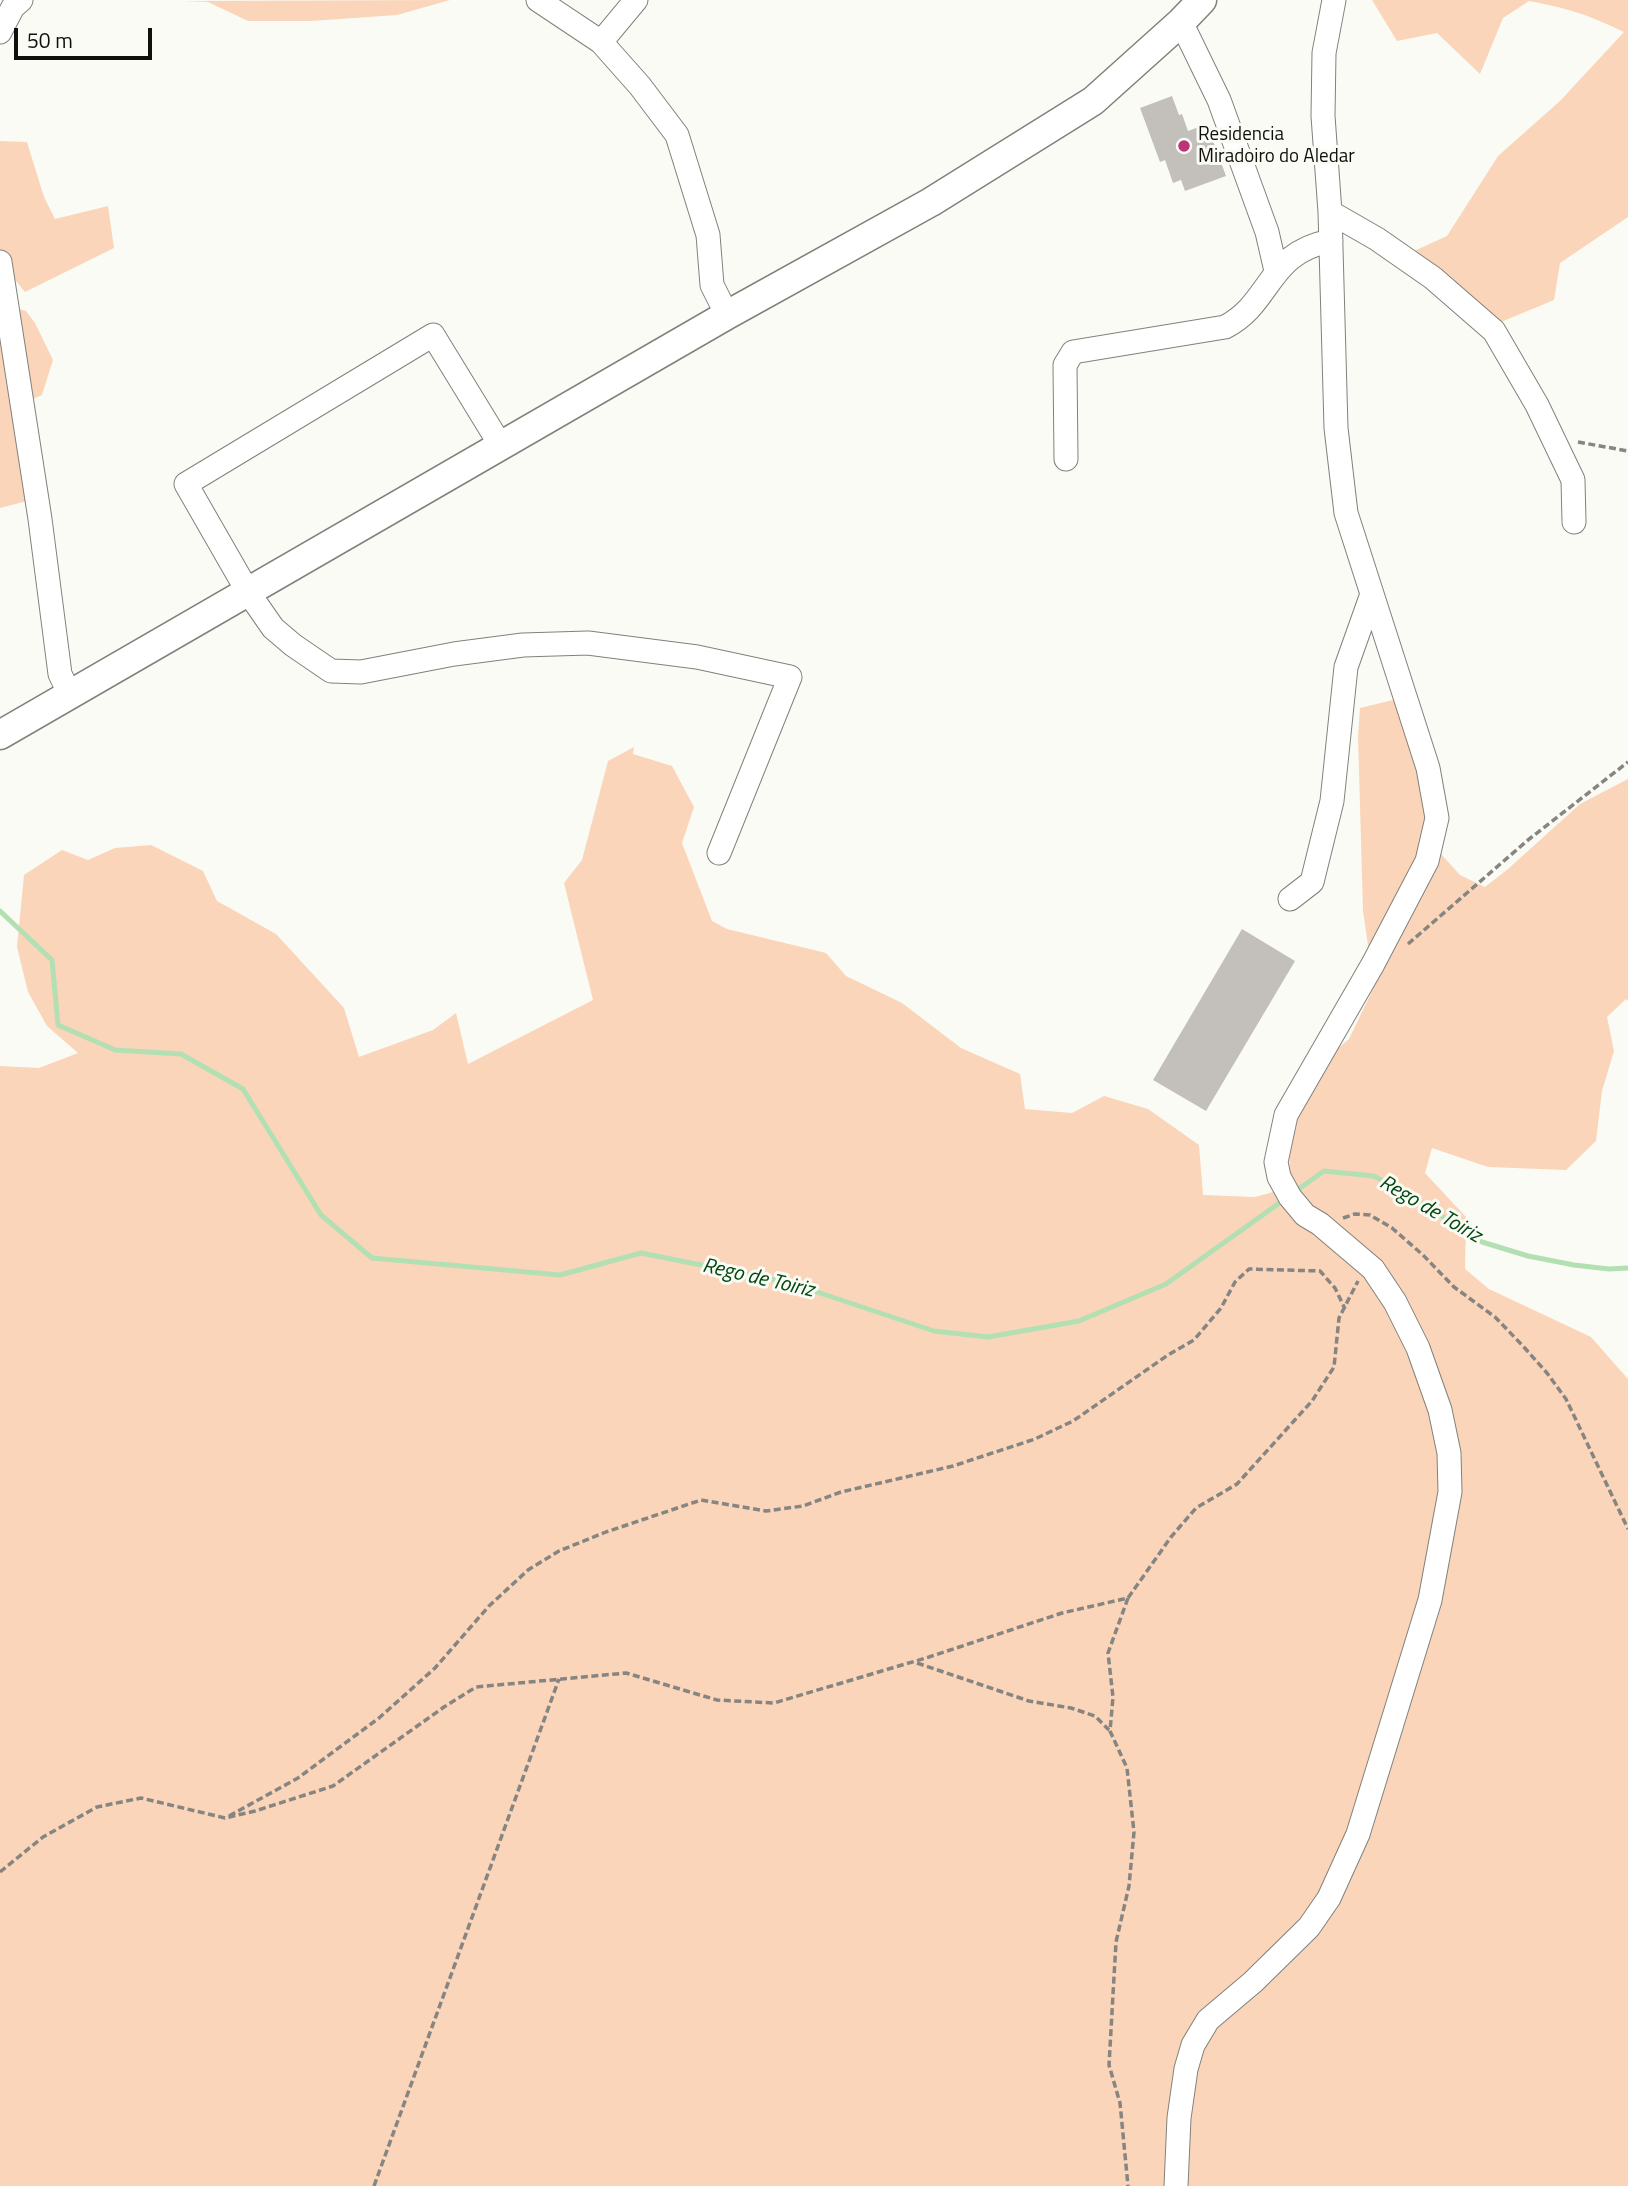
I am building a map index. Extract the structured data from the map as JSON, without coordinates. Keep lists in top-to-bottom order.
{
  "water": ["Rego de Toiriz"],
  "places": ["Residencia Miradoiro do Aledar"],
  "scale_bar": "50 m"
}
